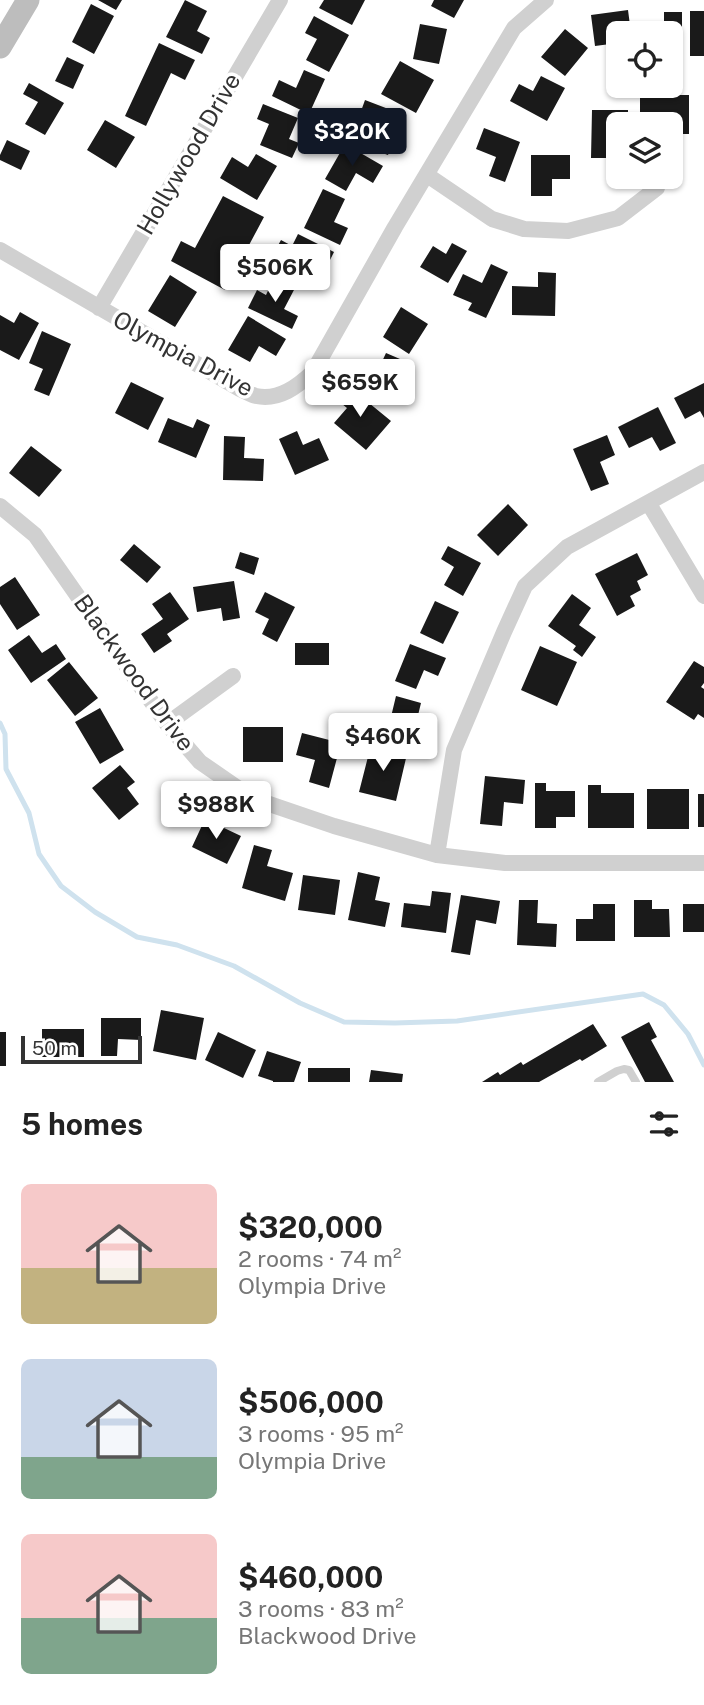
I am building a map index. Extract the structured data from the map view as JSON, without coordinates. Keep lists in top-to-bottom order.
{
  "streets": {
    "street": ["Hollywood Drive", "Olympia Drive", "Blackwood Drive"]
  },
  "crossings": [
    ["Hollywood Drive", "Olympia Drive"]
  ],
  "scale_bar": "50 m",
  "page": {
    "price": [
      "$320K",
      "$506K",
      "$659K",
      "$460K",
      "$988K"
    ],
    "scale": "50 m",
    "heading": "5 homes",
    "list": [
      {
        "name": "$320,000",
        "note": "2 rooms · 74 m² · Olympia Drive"
      },
      {
        "name": "$506,000",
        "note": "3 rooms · 95 m² · Olympia Drive"
      },
      {
        "name": "$460,000",
        "note": "3 rooms · 83 m² · Blackwood Drive"
      }
    ]
  }
}
